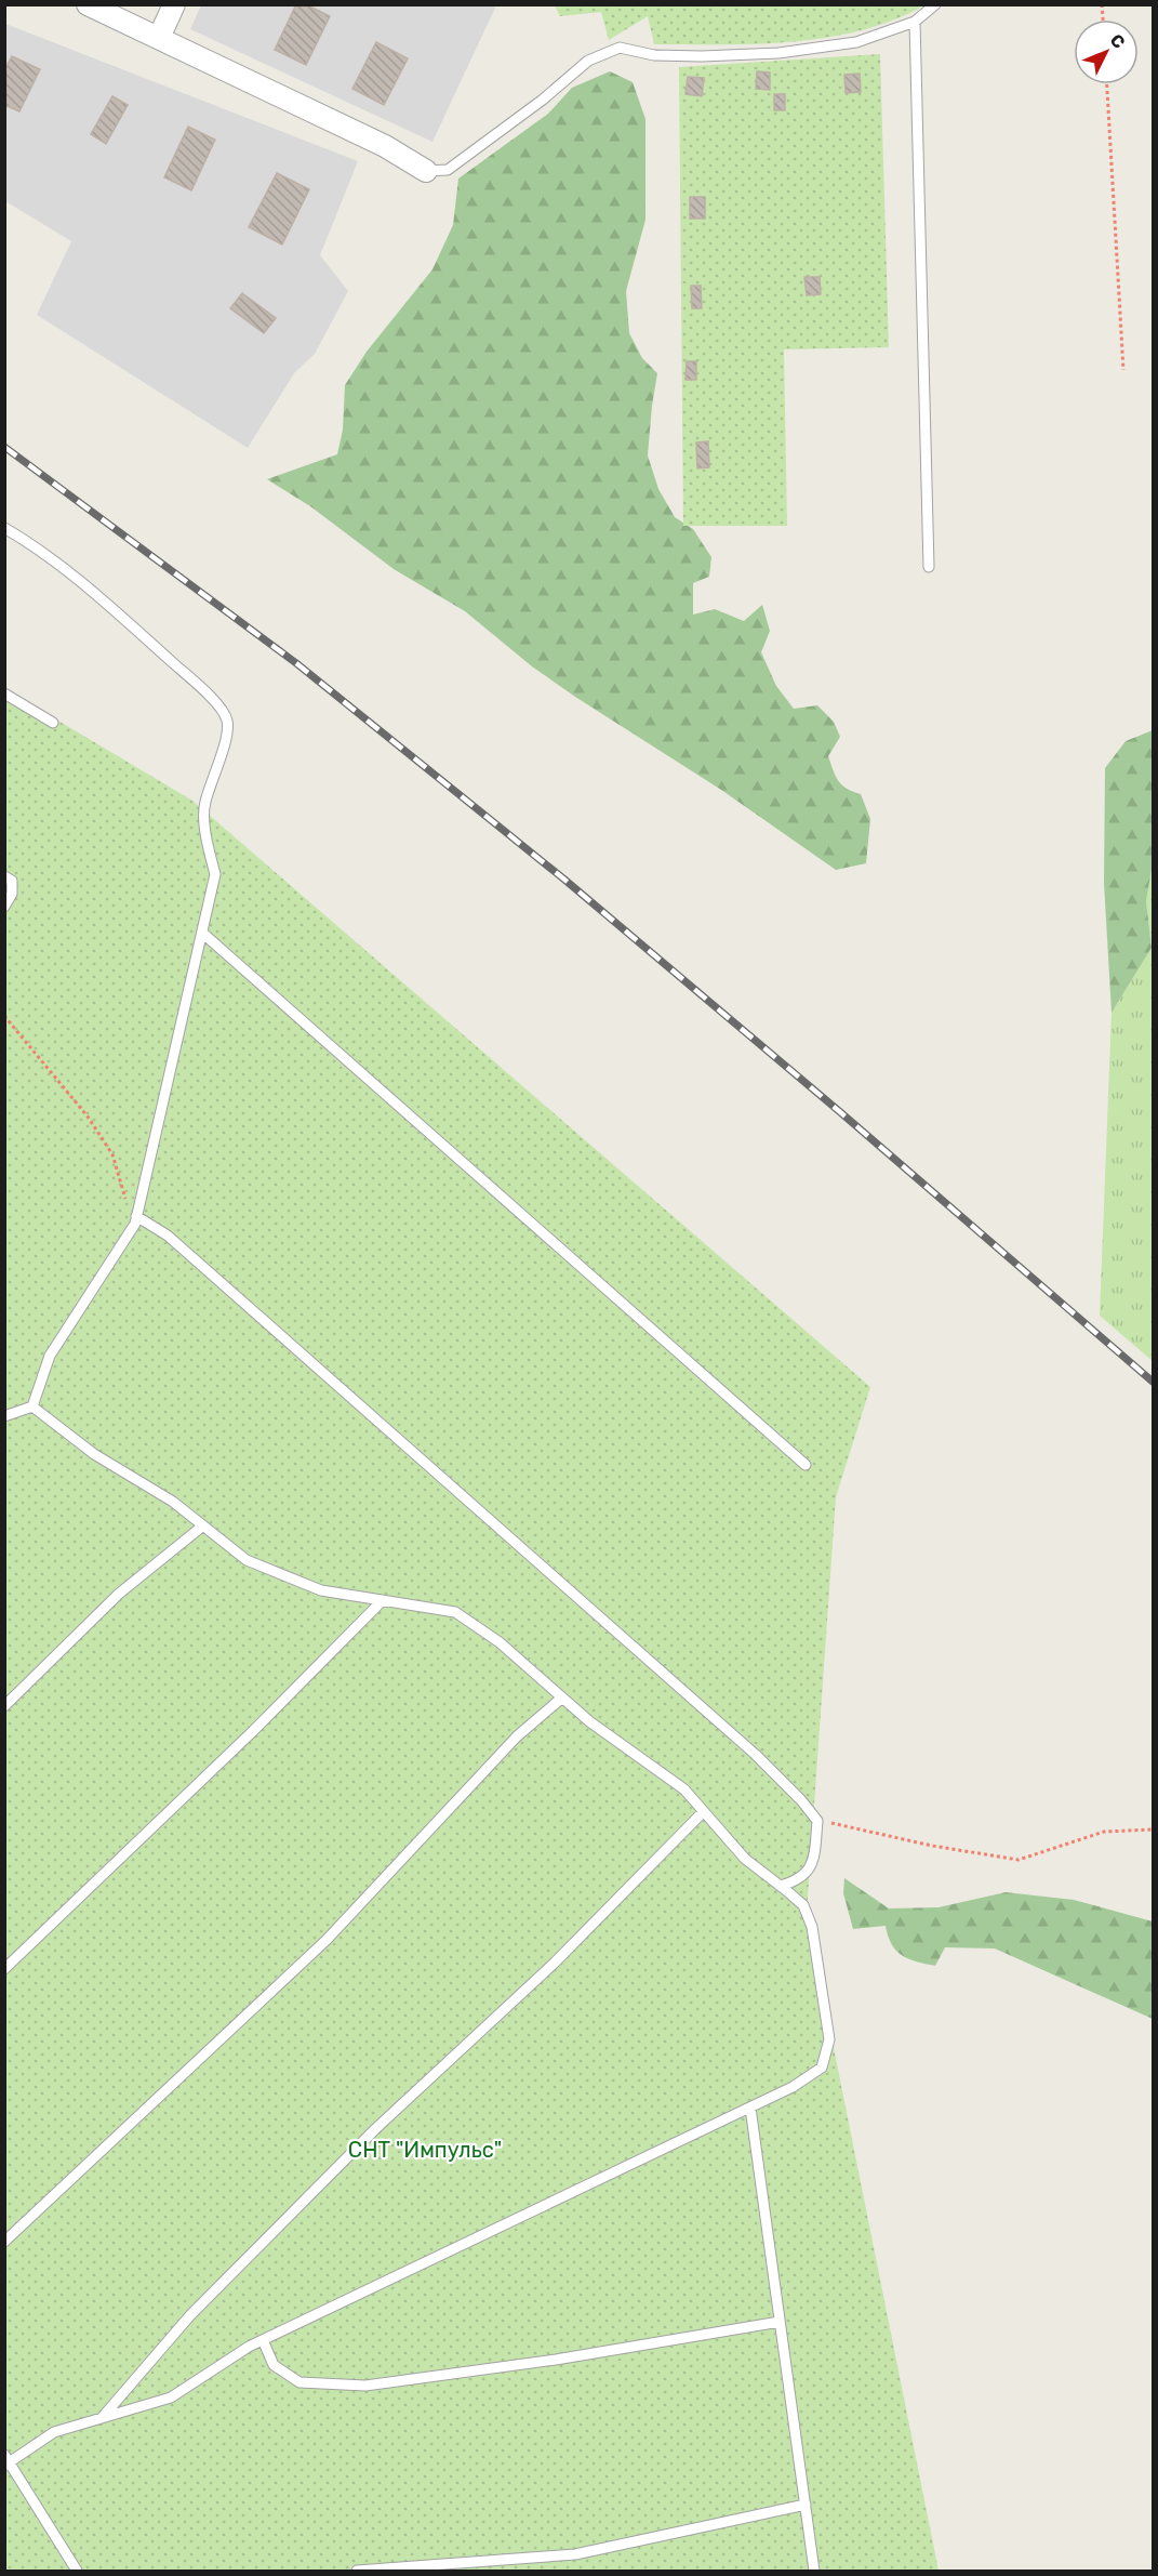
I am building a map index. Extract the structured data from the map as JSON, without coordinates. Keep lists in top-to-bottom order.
{
  "parks": ["СНТ \"Импульс\""],
  "north": "top right"
}
